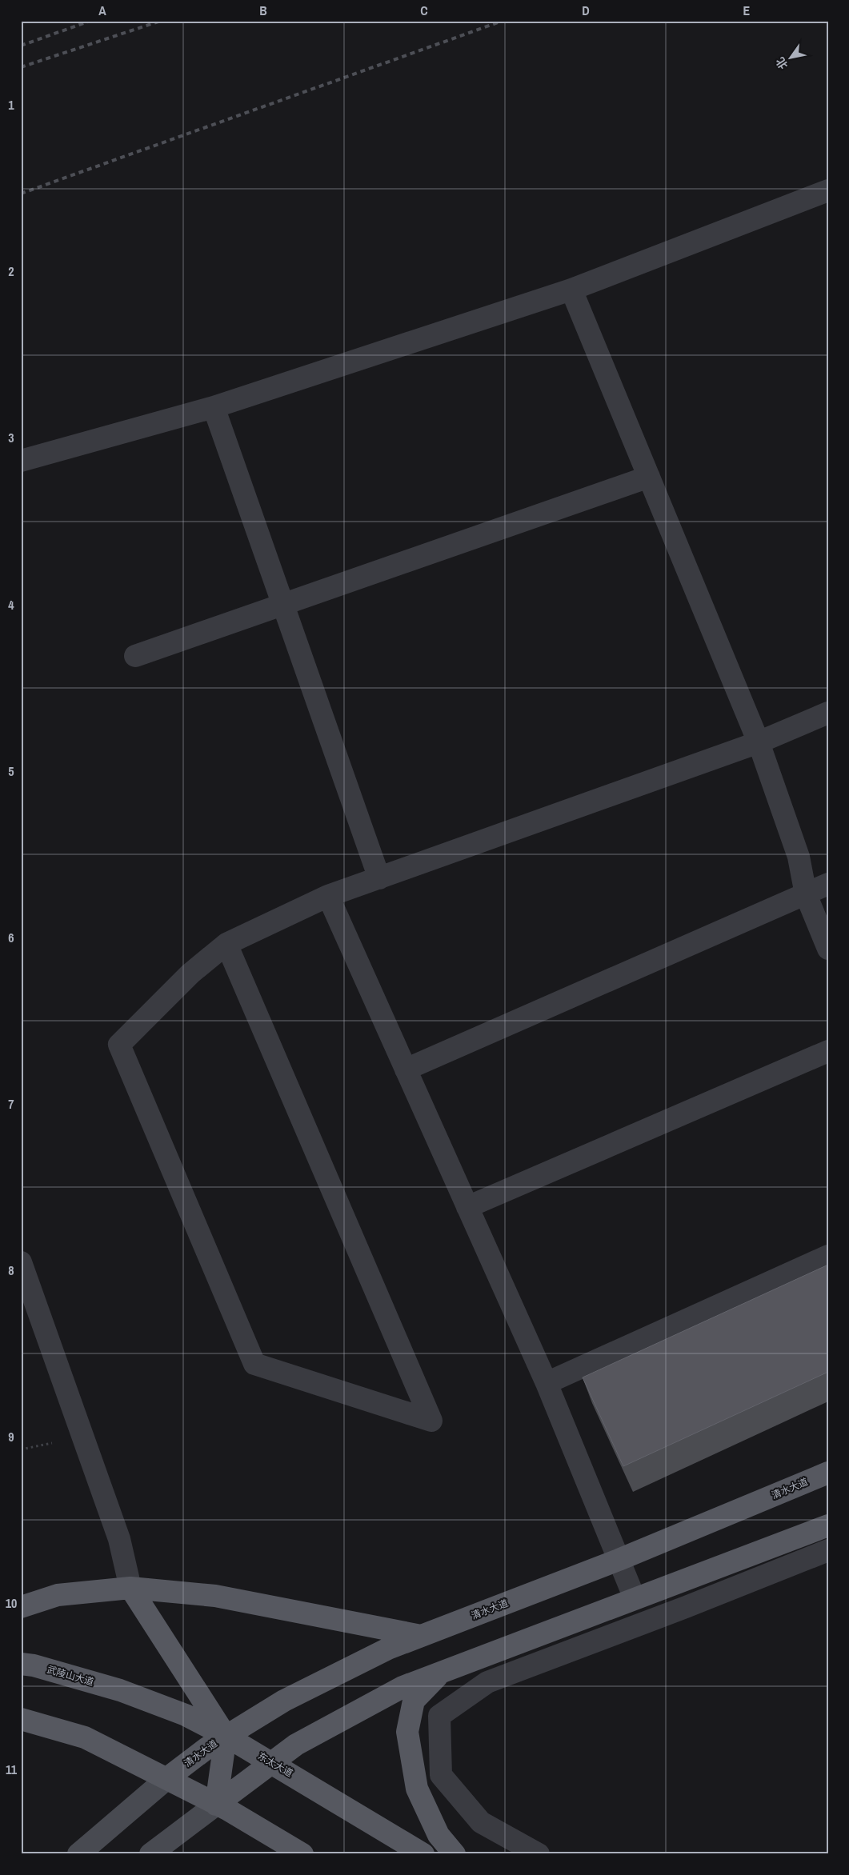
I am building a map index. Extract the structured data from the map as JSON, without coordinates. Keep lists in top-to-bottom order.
{
  "streets": {
    "main road": ["清水大道", "武陵山大道", "东太大道"]
  },
  "crossings": [
    ["清水大道", "东太大道"],
    ["武陵山大道", "东太大道"]
  ],
  "north": "bottom left",
  "grid": {
    "columns": [
      "A",
      "B",
      "C",
      "D",
      "E"
    ],
    "rows": [
      "1",
      "2",
      "3",
      "4",
      "5",
      "6",
      "7",
      "8",
      "9",
      "10",
      "11"
    ]
  }
}
